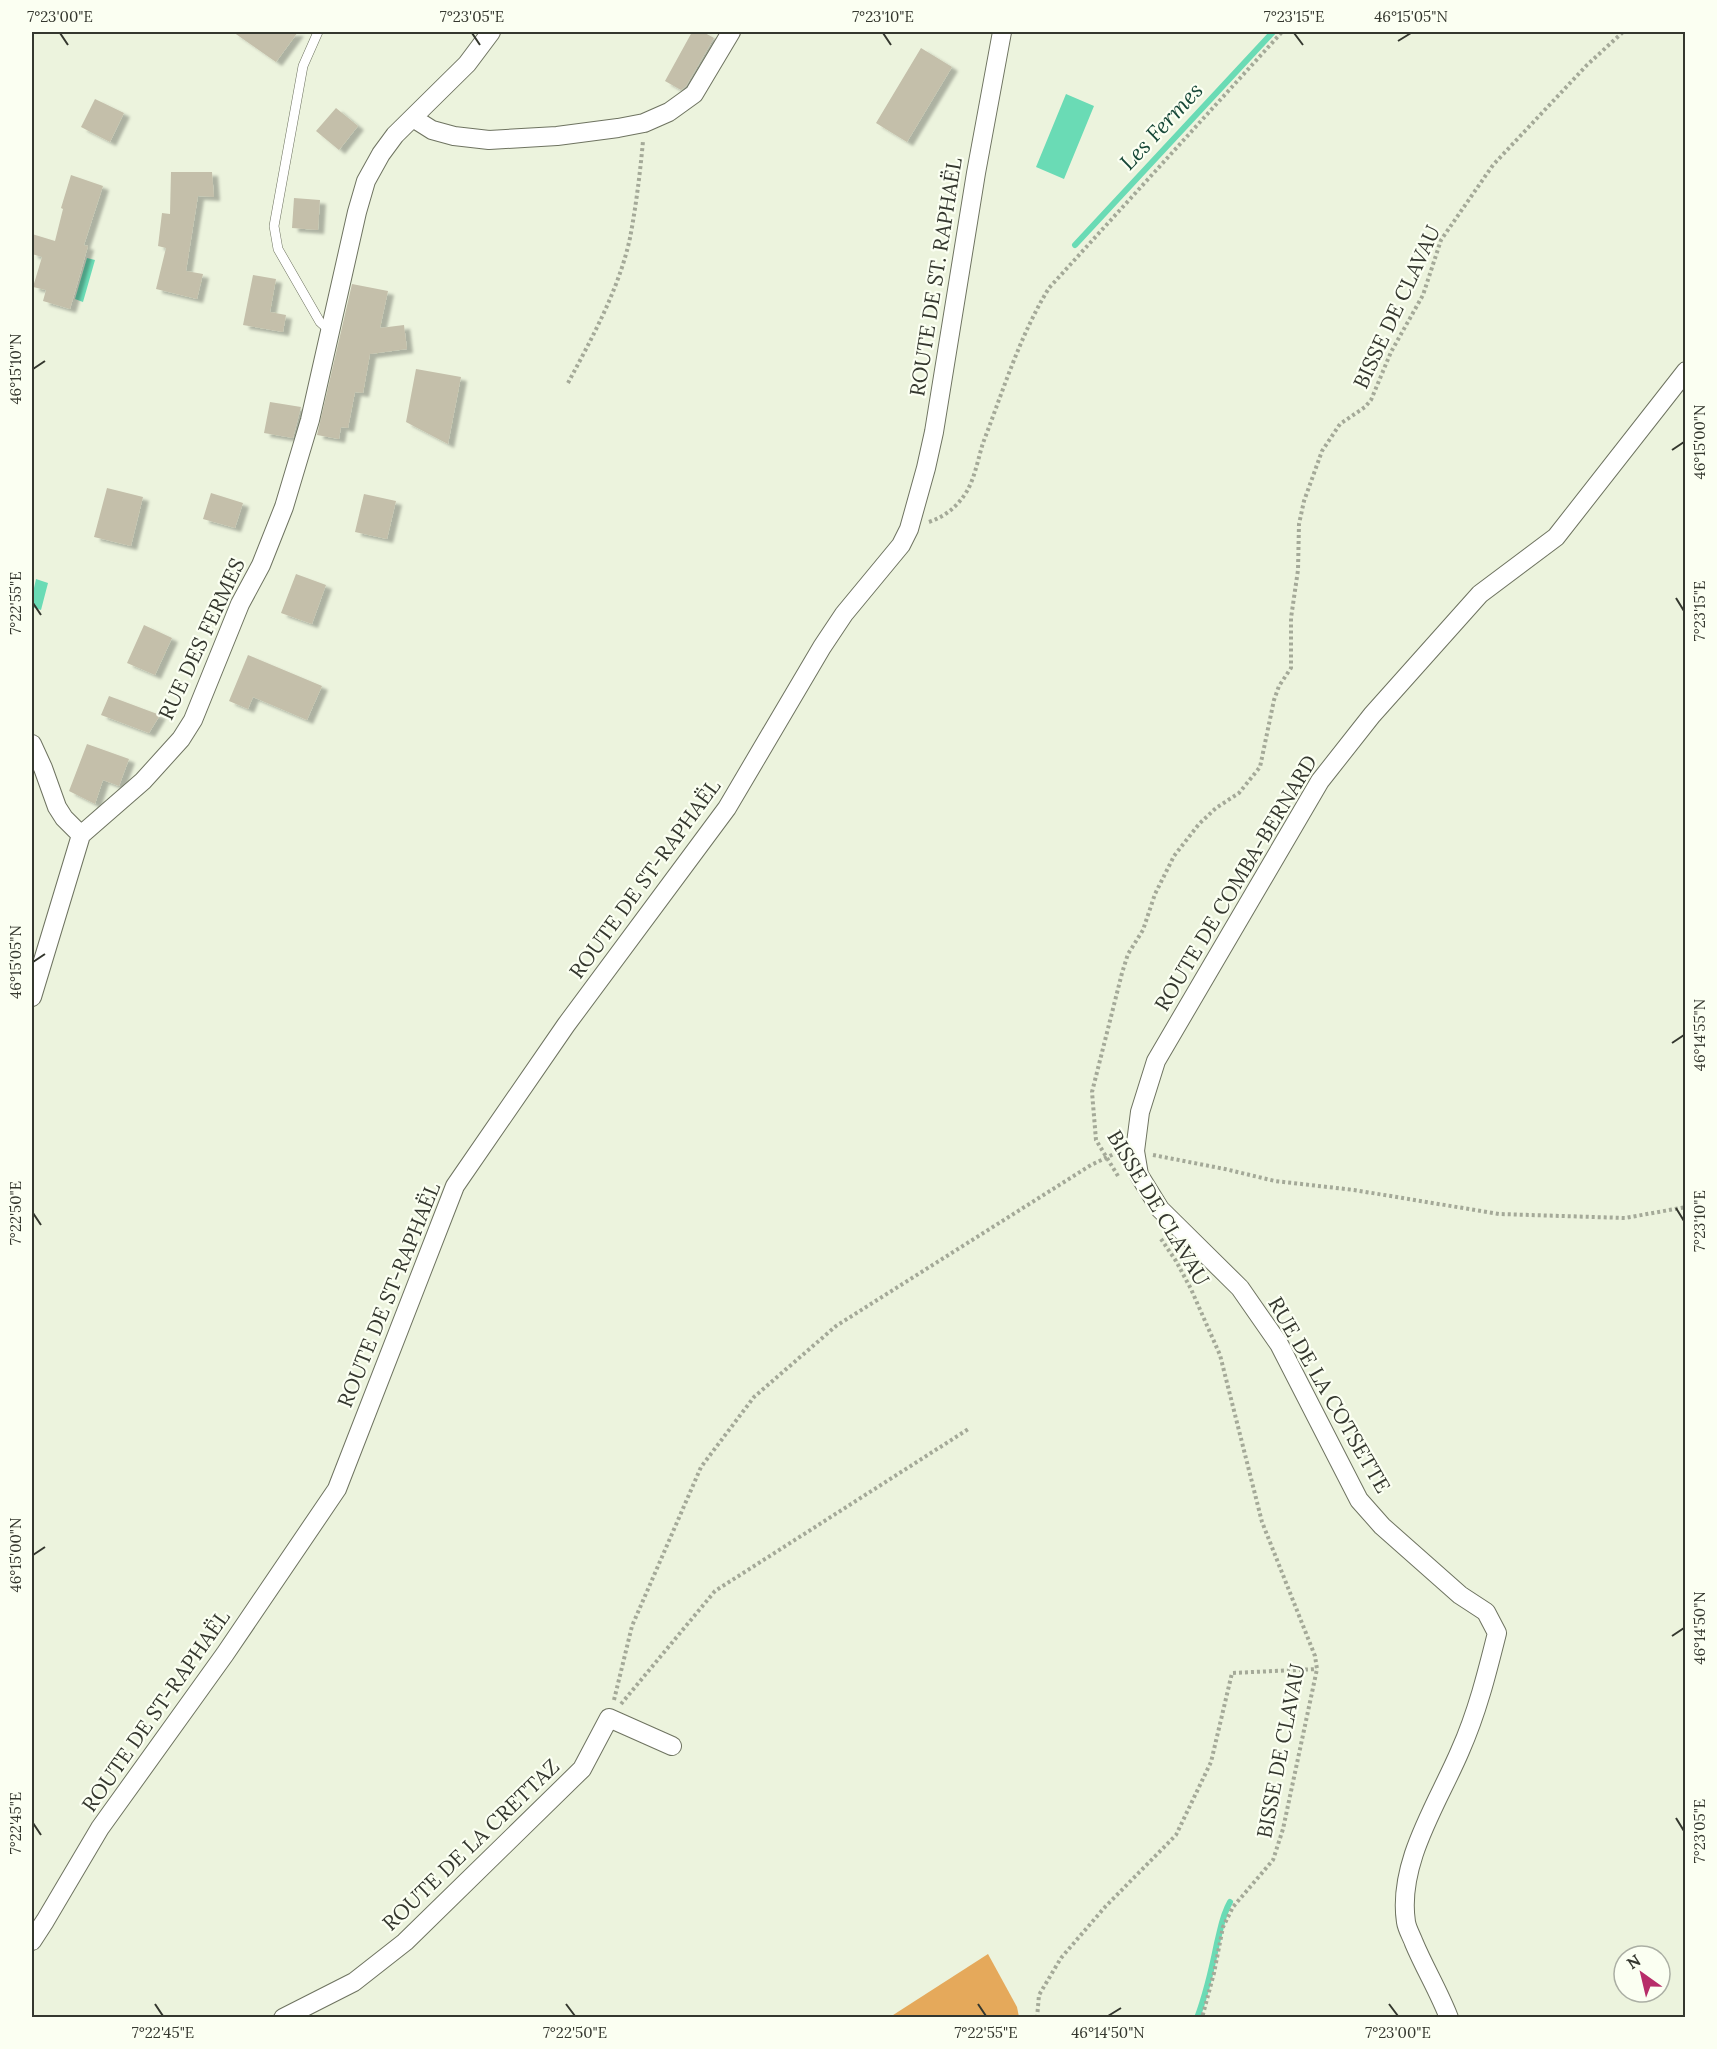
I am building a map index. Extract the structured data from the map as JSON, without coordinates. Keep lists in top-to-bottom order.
{
  "streets": {
    "street": [
      "ROUTE DE ST. RAPHAËL",
      "RUE DES FERMES",
      "ROUTE DE ST-RAPHAËL",
      "ROUTE DE COMBA-BERNARD",
      "RUE DE LA COTSETTE",
      "ROUTE DE LA CRETTAZ"
    ],
    "path": ["BISSE DE CLAVAU"]
  },
  "crossings": [
    ["ROUTE DE ST. RAPHAËL", "ROUTE DE ST-RAPHAËL"],
    ["ROUTE DE COMBA-BERNARD", "RUE DE LA COTSETTE"]
  ],
  "water": ["Les Fermes"],
  "north": "top left",
  "coordinates": [
    "7°23'00\"E",
    "7°23'05\"E",
    "7°23'10\"E",
    "7°23'15\"E",
    "46°15'05\"N",
    "46°15'10\"N",
    "46°15'00\"N",
    "7°22'55\"E",
    "46°14'55\"N",
    "7°22'50\"E",
    "46°14'50\"N",
    "7°22'45\"E"
  ]
}
